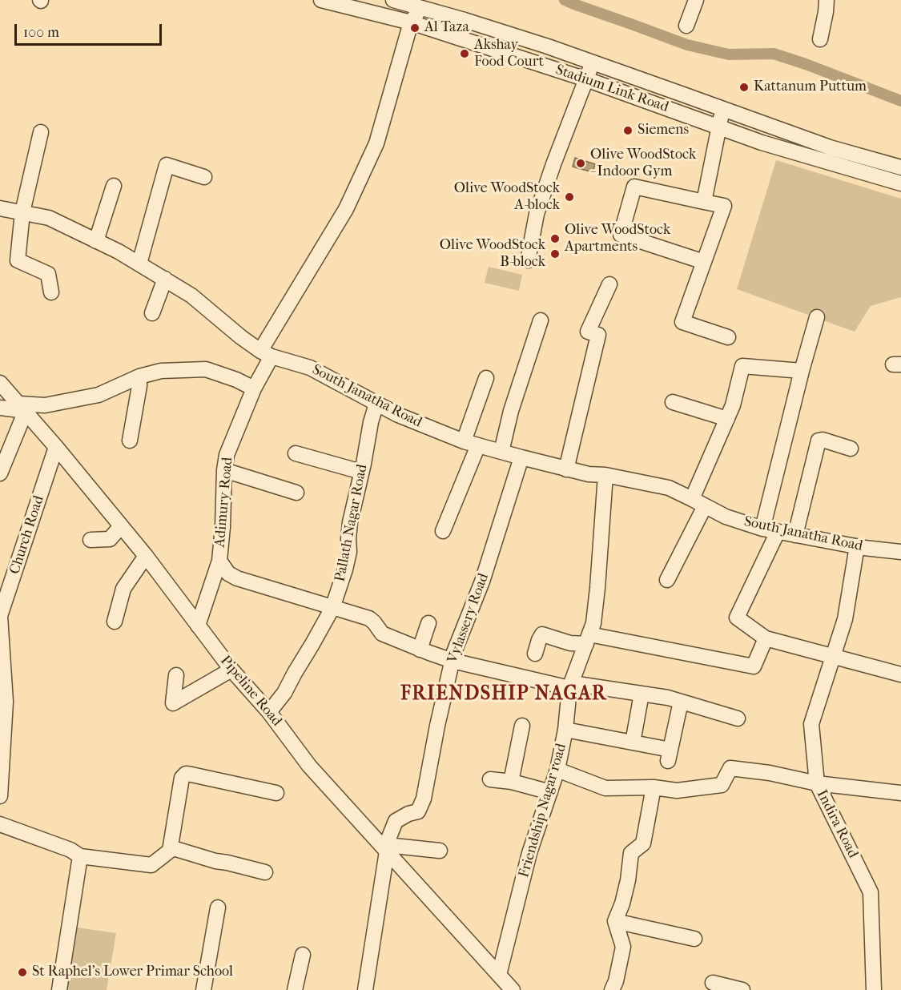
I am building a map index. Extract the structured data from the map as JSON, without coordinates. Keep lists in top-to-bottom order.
{
  "streets": {
    "street": [
      "Stadium Link Road",
      "South Janatha Road",
      "Adimury Road",
      "Pallath Nagar Road",
      "Church Road",
      "Vylassery Road",
      "Pipeline Road",
      "Friendship Nagar road",
      "Indira Road"
    ]
  },
  "crossings": [
    ["Stadium Link Road", "Adimury Road"],
    ["South Janatha Road", "Adimury Road"],
    ["South Janatha Road", "Pallath Nagar Road"],
    ["South Janatha Road", "Vylassery Road"],
    ["South Janatha Road", "Friendship Nagar road"],
    ["South Janatha Road", "Indira Road"],
    ["Adimury Road", "Pipeline Road"],
    ["Pallath Nagar Road", "Pipeline Road"],
    ["Church Road", "Pipeline Road"],
    ["Vylassery Road", "Pipeline Road"],
    ["Pipeline Road", "Friendship Nagar road"]
  ],
  "districts": ["FRIENDSHIP NAGAR"],
  "places": [
    "Al Taza",
    "Akshay Food Court",
    "Kattanum Puttum",
    "Siemens",
    "Olive WoodStock - Indoor Gym",
    "Olive WoodStock A-block",
    "Olive WoodStock Apartments",
    "Olive WoodStock B-block",
    "St Raphel's Lower Primar School"
  ],
  "scale_bar": "100 m"
}
